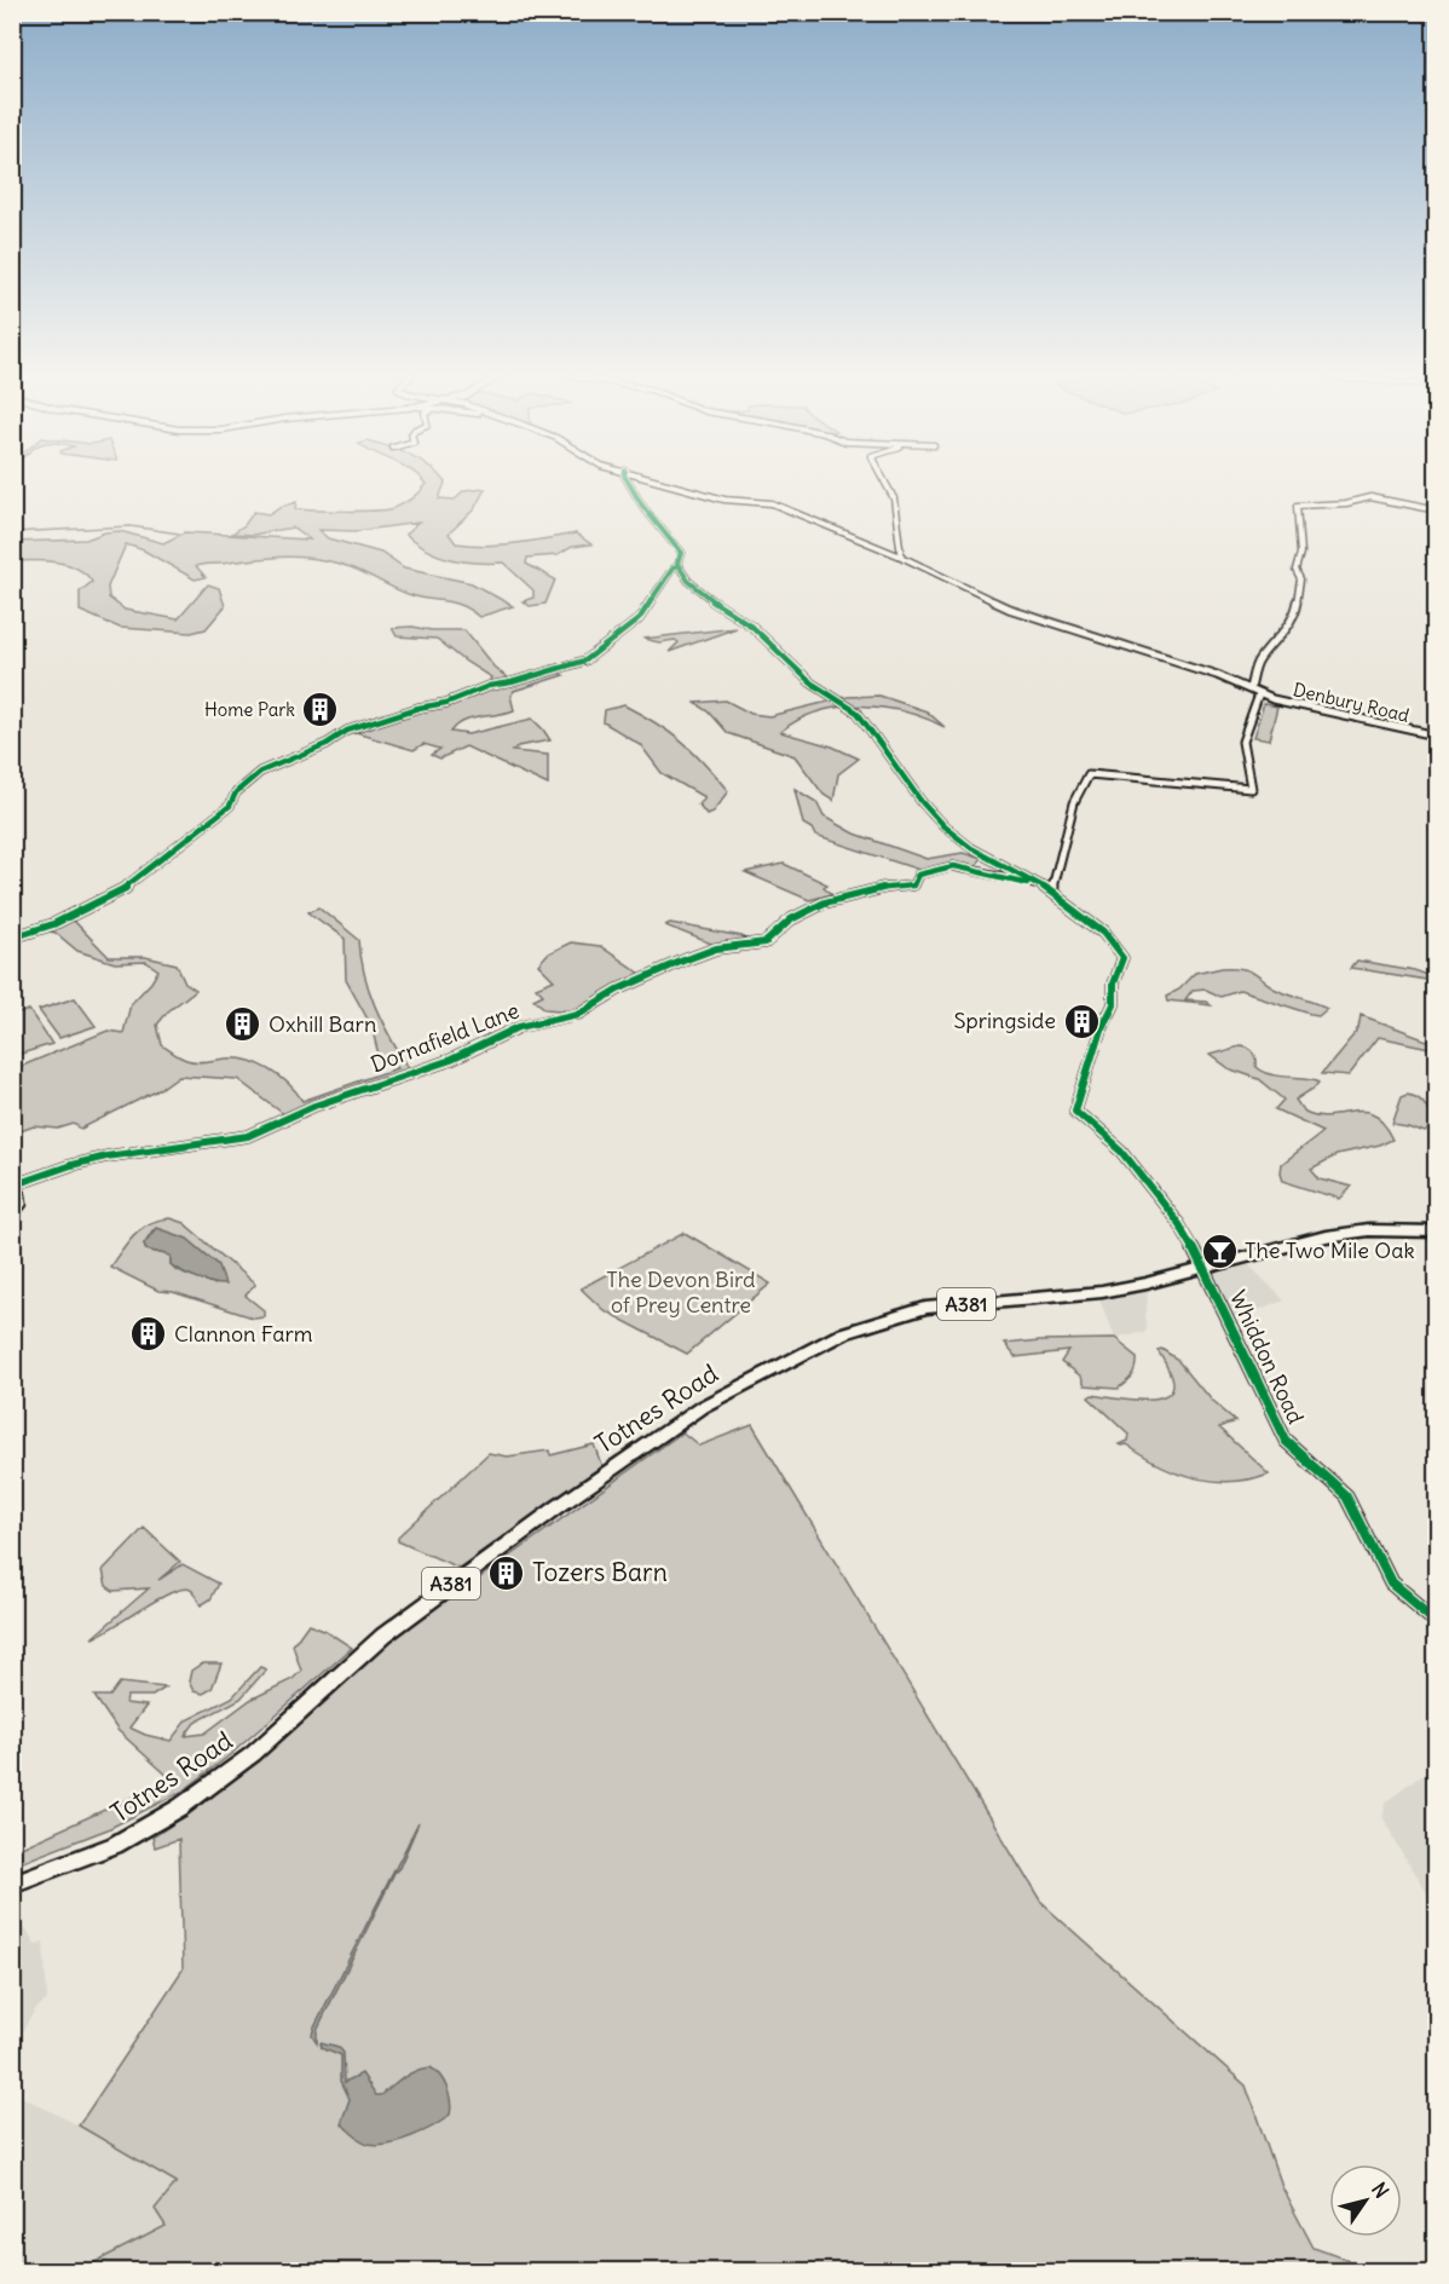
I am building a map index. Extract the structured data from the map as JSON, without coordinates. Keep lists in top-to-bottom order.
{
  "streets": {
    "main road": ["A381", "Totnes Road"],
    "street": ["Denbury Road", "Dornafield Lane", "Whiddon Road"]
  },
  "crossings": [
    ["Whiddon Road", "Totnes Road"]
  ],
  "parks": ["The Devon Bird of Prey Centre"],
  "places": {
    "building": [
      "Home Park",
      "Springside",
      "Oxhill Barn",
      "Clannon Farm",
      "Tozers Barn"
    ],
    "bar": ["The Two Mile Oak"]
  },
  "north": "top right"
}
